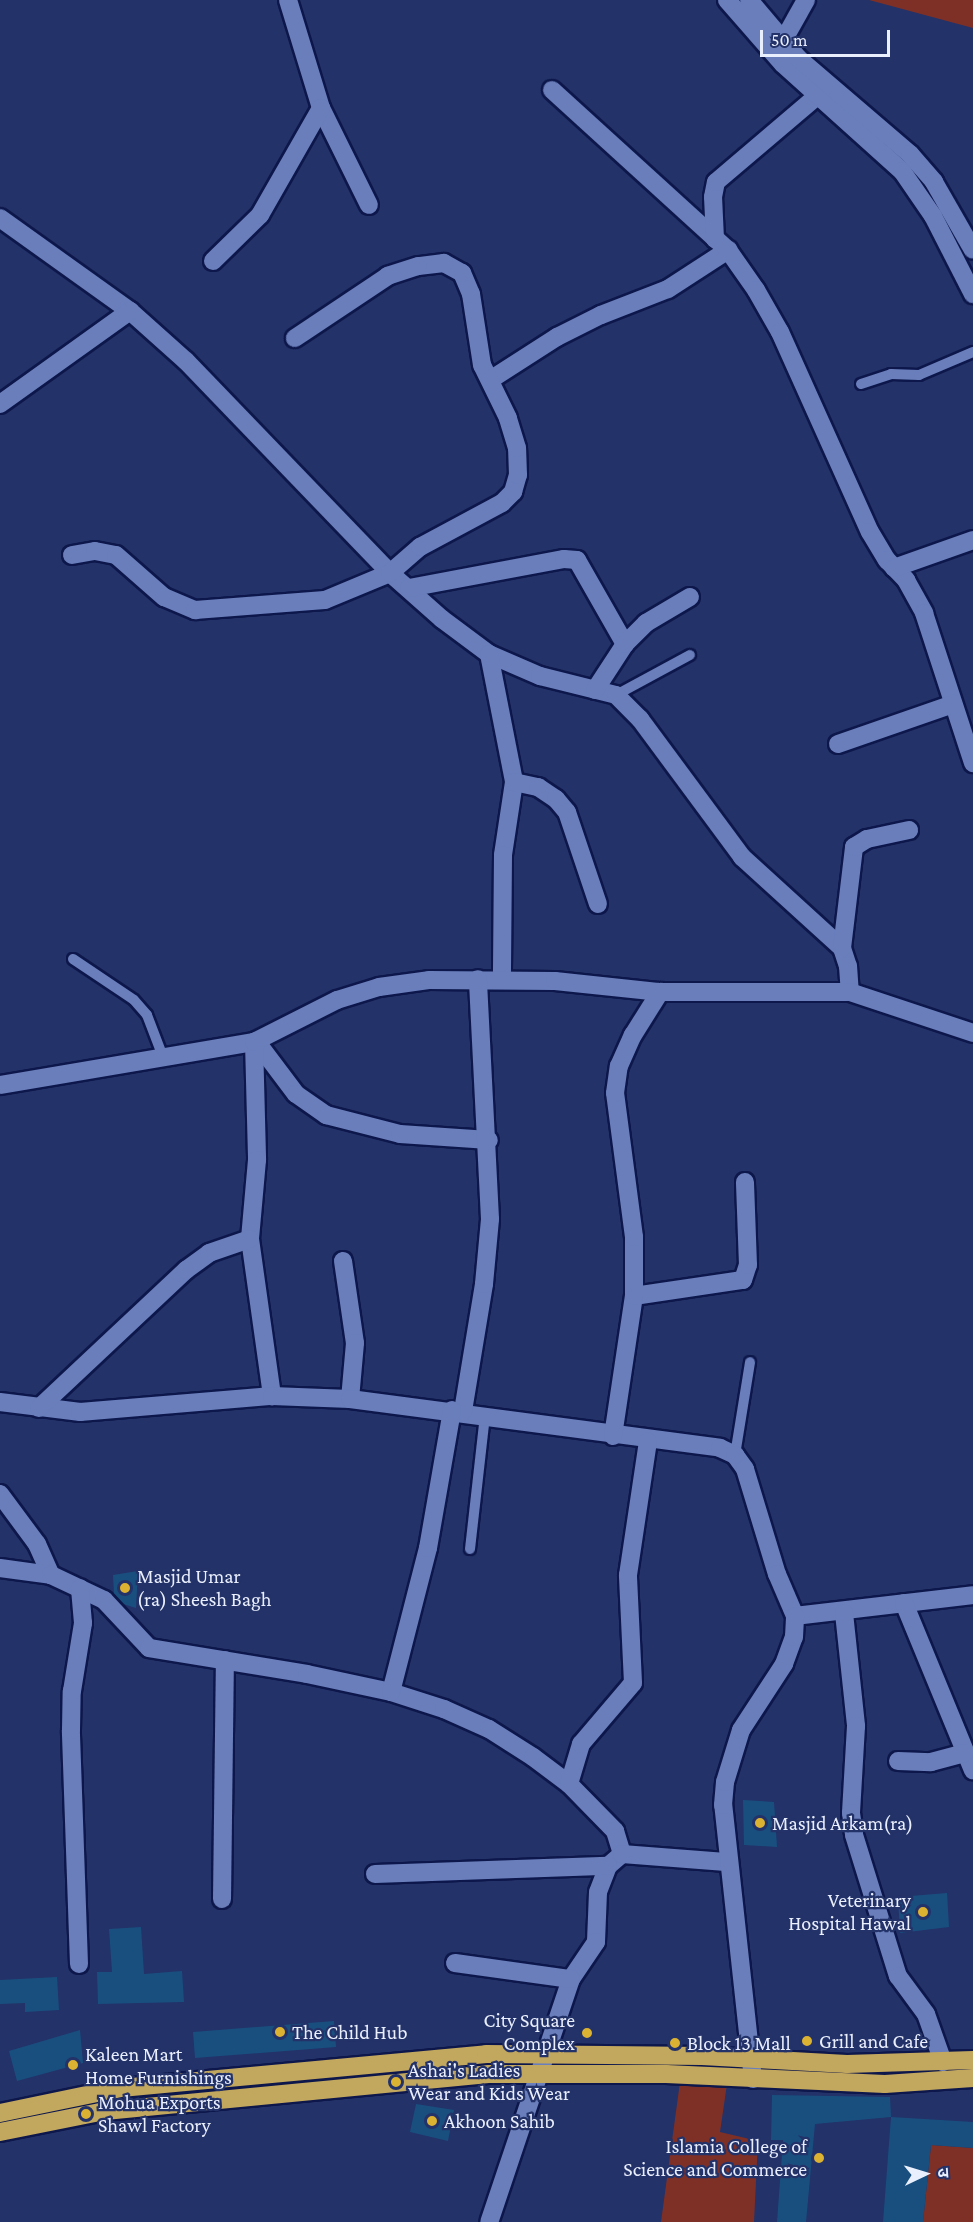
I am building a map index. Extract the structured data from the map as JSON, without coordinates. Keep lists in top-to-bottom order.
{
  "places": [
    "Masjid Umar (ra) Sheesh Bagh",
    "Masjid Arkam(ra)",
    "Veterinary Hospital Hawal",
    "The Child Hub",
    "City Square Complex",
    "Grill and Cafe",
    "Block 13 Mall",
    "Kaleen Mart Home Furnishings",
    "Ashai's Ladies Wear and Kids Wear",
    "Mohua Exports Shawl Factory",
    "Akhoon Sahib",
    "Islamia College of Science and Commerce"
  ],
  "scale_bar": "50 m",
  "north": "right"
}
